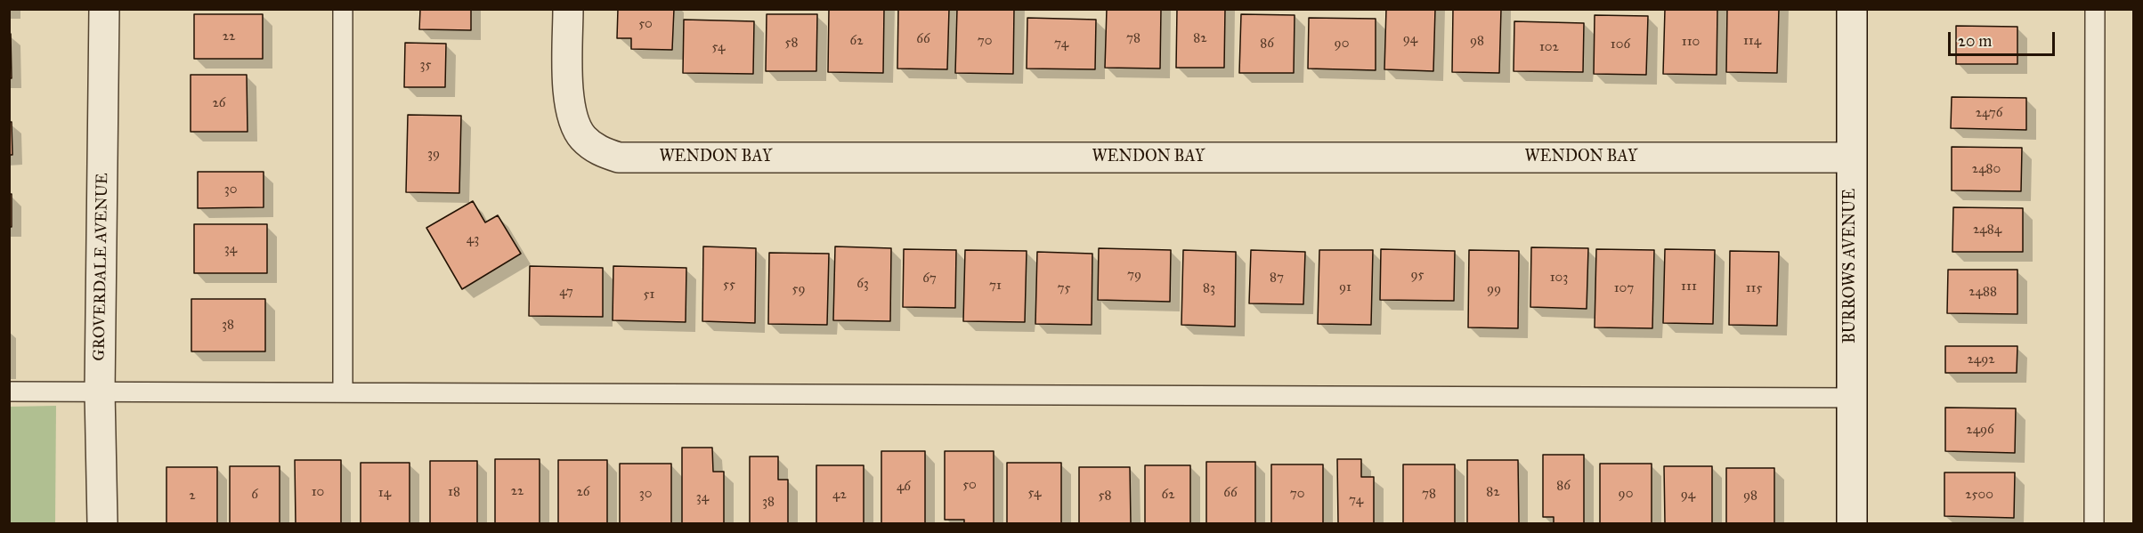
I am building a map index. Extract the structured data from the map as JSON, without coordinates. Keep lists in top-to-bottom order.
{
  "streets": {
    "street": ["WENDON BAY", "BURROWS AVENUE", "GROVERDALE AVENUE"]
  },
  "crossings": [
    ["WENDON BAY", "BURROWS AVENUE"]
  ],
  "house_numbers": [
    "50",
    "22",
    "78",
    "82",
    "66",
    "94",
    "62",
    "70",
    "98",
    "114",
    "110",
    "58",
    "74",
    "86",
    "90",
    "106",
    "54",
    "102",
    "35",
    "26",
    "2476",
    "39",
    "2480",
    "30",
    "2484",
    "43",
    "34",
    "79",
    "95",
    "87",
    "103",
    "67",
    "63",
    "55",
    "71",
    "111",
    "91",
    "75",
    "83",
    "107",
    "115",
    "59",
    "99",
    "47",
    "2488",
    "51",
    "38",
    "2492",
    "2496",
    "50",
    "86",
    "46",
    "22",
    "10",
    "18",
    "26",
    "82",
    "14",
    "54",
    "66",
    "30",
    "70",
    "78",
    "90",
    "6",
    "42",
    "62",
    "94",
    "2500",
    "2",
    "58",
    "98",
    "34",
    "74",
    "38"
  ],
  "scale_bar": "20 m"
}
